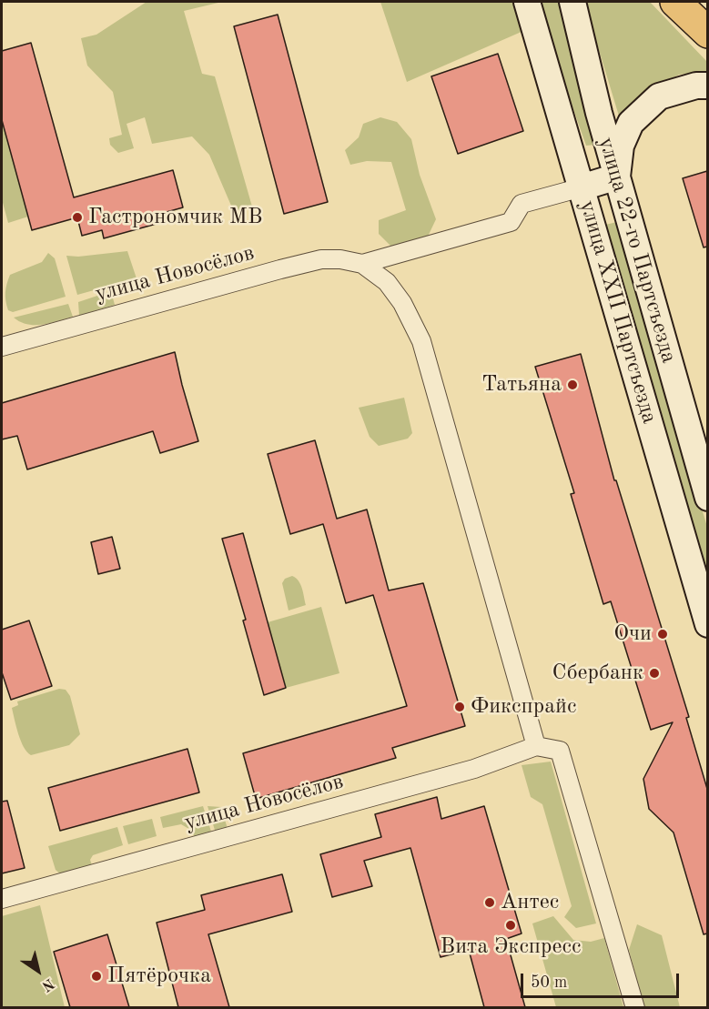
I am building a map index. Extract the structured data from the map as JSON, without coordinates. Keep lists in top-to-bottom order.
{
  "streets": {
    "main road": ["улица 22-го Партсъезда", "улица XXII Партсъезда"],
    "street": ["улица Новосёлов"]
  },
  "places": [
    "Гастрономчик МВ",
    "Татьяна",
    "Очи",
    "Сбербанк",
    "Фикспрайс",
    "Антес",
    "Вита Экспресс",
    "Пятёрочка"
  ],
  "scale_bar": "50 m",
  "north": "bottom right"
}
